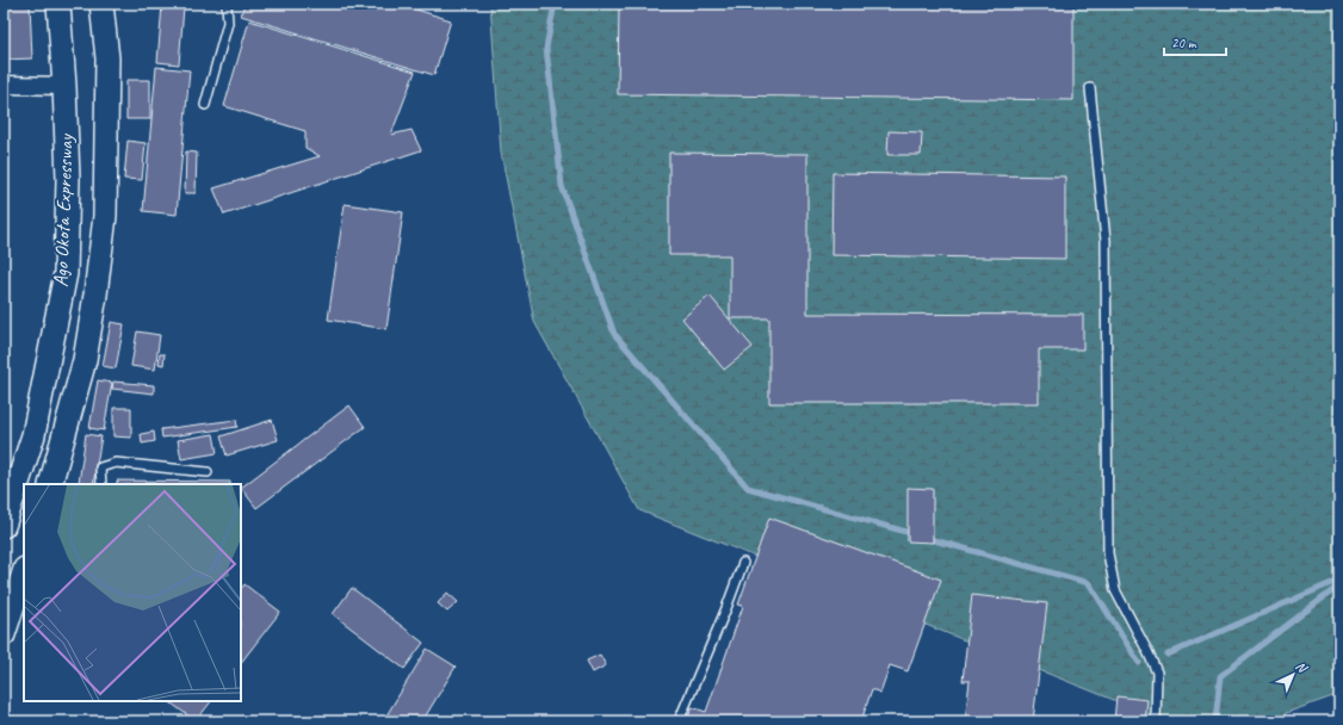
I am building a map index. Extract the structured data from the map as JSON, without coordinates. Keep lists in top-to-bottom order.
{
  "streets": {
    "main road": ["Ago Okota Expressway"]
  },
  "scale_bar": "20 m",
  "north": "top right"
}
